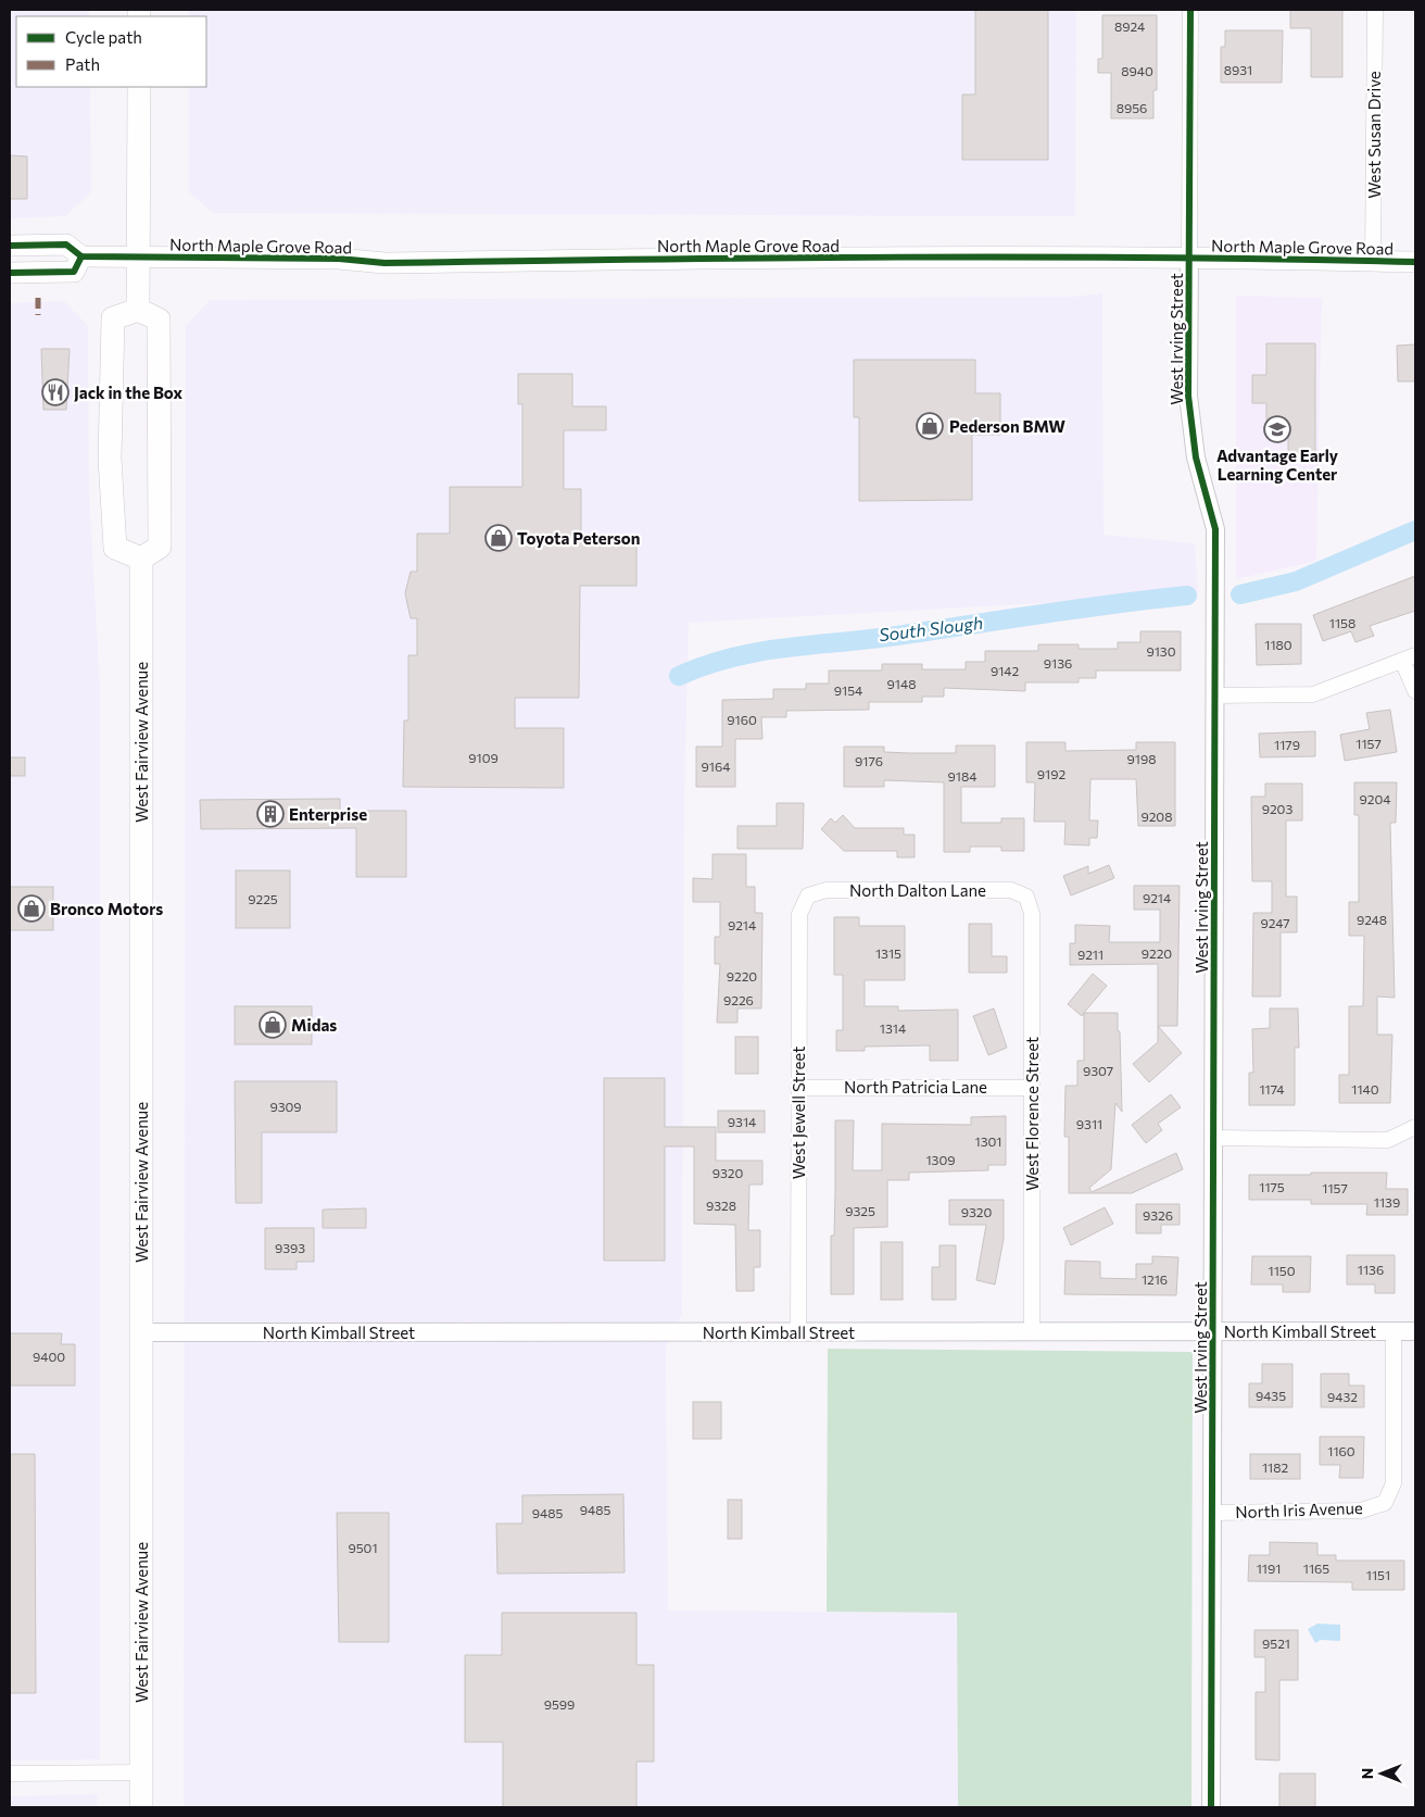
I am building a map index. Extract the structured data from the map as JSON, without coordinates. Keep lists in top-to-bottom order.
{
  "streets": {
    "main road": ["North Maple Grove Road", "West Fairview Avenue"],
    "street": [
      "West Susan Drive",
      "West Irving Street",
      "North Dalton Lane",
      "North Patricia Lane",
      "West Jewell Street",
      "West Florence Street",
      "North Kimball Street",
      "North Iris Avenue"
    ]
  },
  "crossings": [
    ["West Susan Drive", "North Maple Grove Road"],
    ["North Maple Grove Road", "West Irving Street"],
    ["West Irving Street", "North Kimball Street"],
    ["West Irving Street", "North Iris Avenue"],
    ["West Fairview Avenue", "North Kimball Street"],
    ["North Dalton Lane", "West Jewell Street"],
    ["North Dalton Lane", "West Florence Street"],
    ["North Patricia Lane", "West Jewell Street"],
    ["North Patricia Lane", "West Florence Street"],
    ["West Jewell Street", "North Kimball Street"],
    ["West Florence Street", "North Kimball Street"],
    ["North Kimball Street", "North Iris Avenue"]
  ],
  "water": ["South Slough"],
  "places": {
    "restaurant": ["Jack in the Box"],
    "shop": [
      "Pederson BMW",
      "Toyota Peterson",
      "Bronco Motors",
      "Midas"
    ],
    "school or university": ["Advantage Early Learning Center"],
    "building": ["Enterprise"]
  },
  "house_numbers": [
    "8924",
    "8931",
    "8940",
    "8956",
    "1158",
    "1180",
    "9130",
    "9136",
    "9142",
    "9148",
    "9154",
    "9160",
    "1157",
    "1179",
    "9109",
    "9198",
    "9176",
    "9164",
    "9192",
    "9184",
    "9204",
    "9203",
    "9208",
    "9214",
    "9225",
    "9248",
    "9247",
    "9214",
    "1315",
    "9220",
    "9211",
    "9220",
    "9226",
    "1314",
    "9307",
    "1174",
    "1140",
    "9309",
    "9314",
    "9311",
    "1301",
    "1309",
    "9320",
    "1175",
    "1157",
    "1139",
    "9328",
    "9325",
    "9320",
    "9326",
    "9393",
    "1136",
    "1150",
    "1216",
    "9400",
    "9435",
    "9432",
    "1160",
    "1182",
    "9485",
    "9485",
    "9501",
    "1191",
    "1165",
    "1151",
    "9521",
    "9599"
  ],
  "legend": ["Cycle path", "Path"],
  "north": "left"
}
